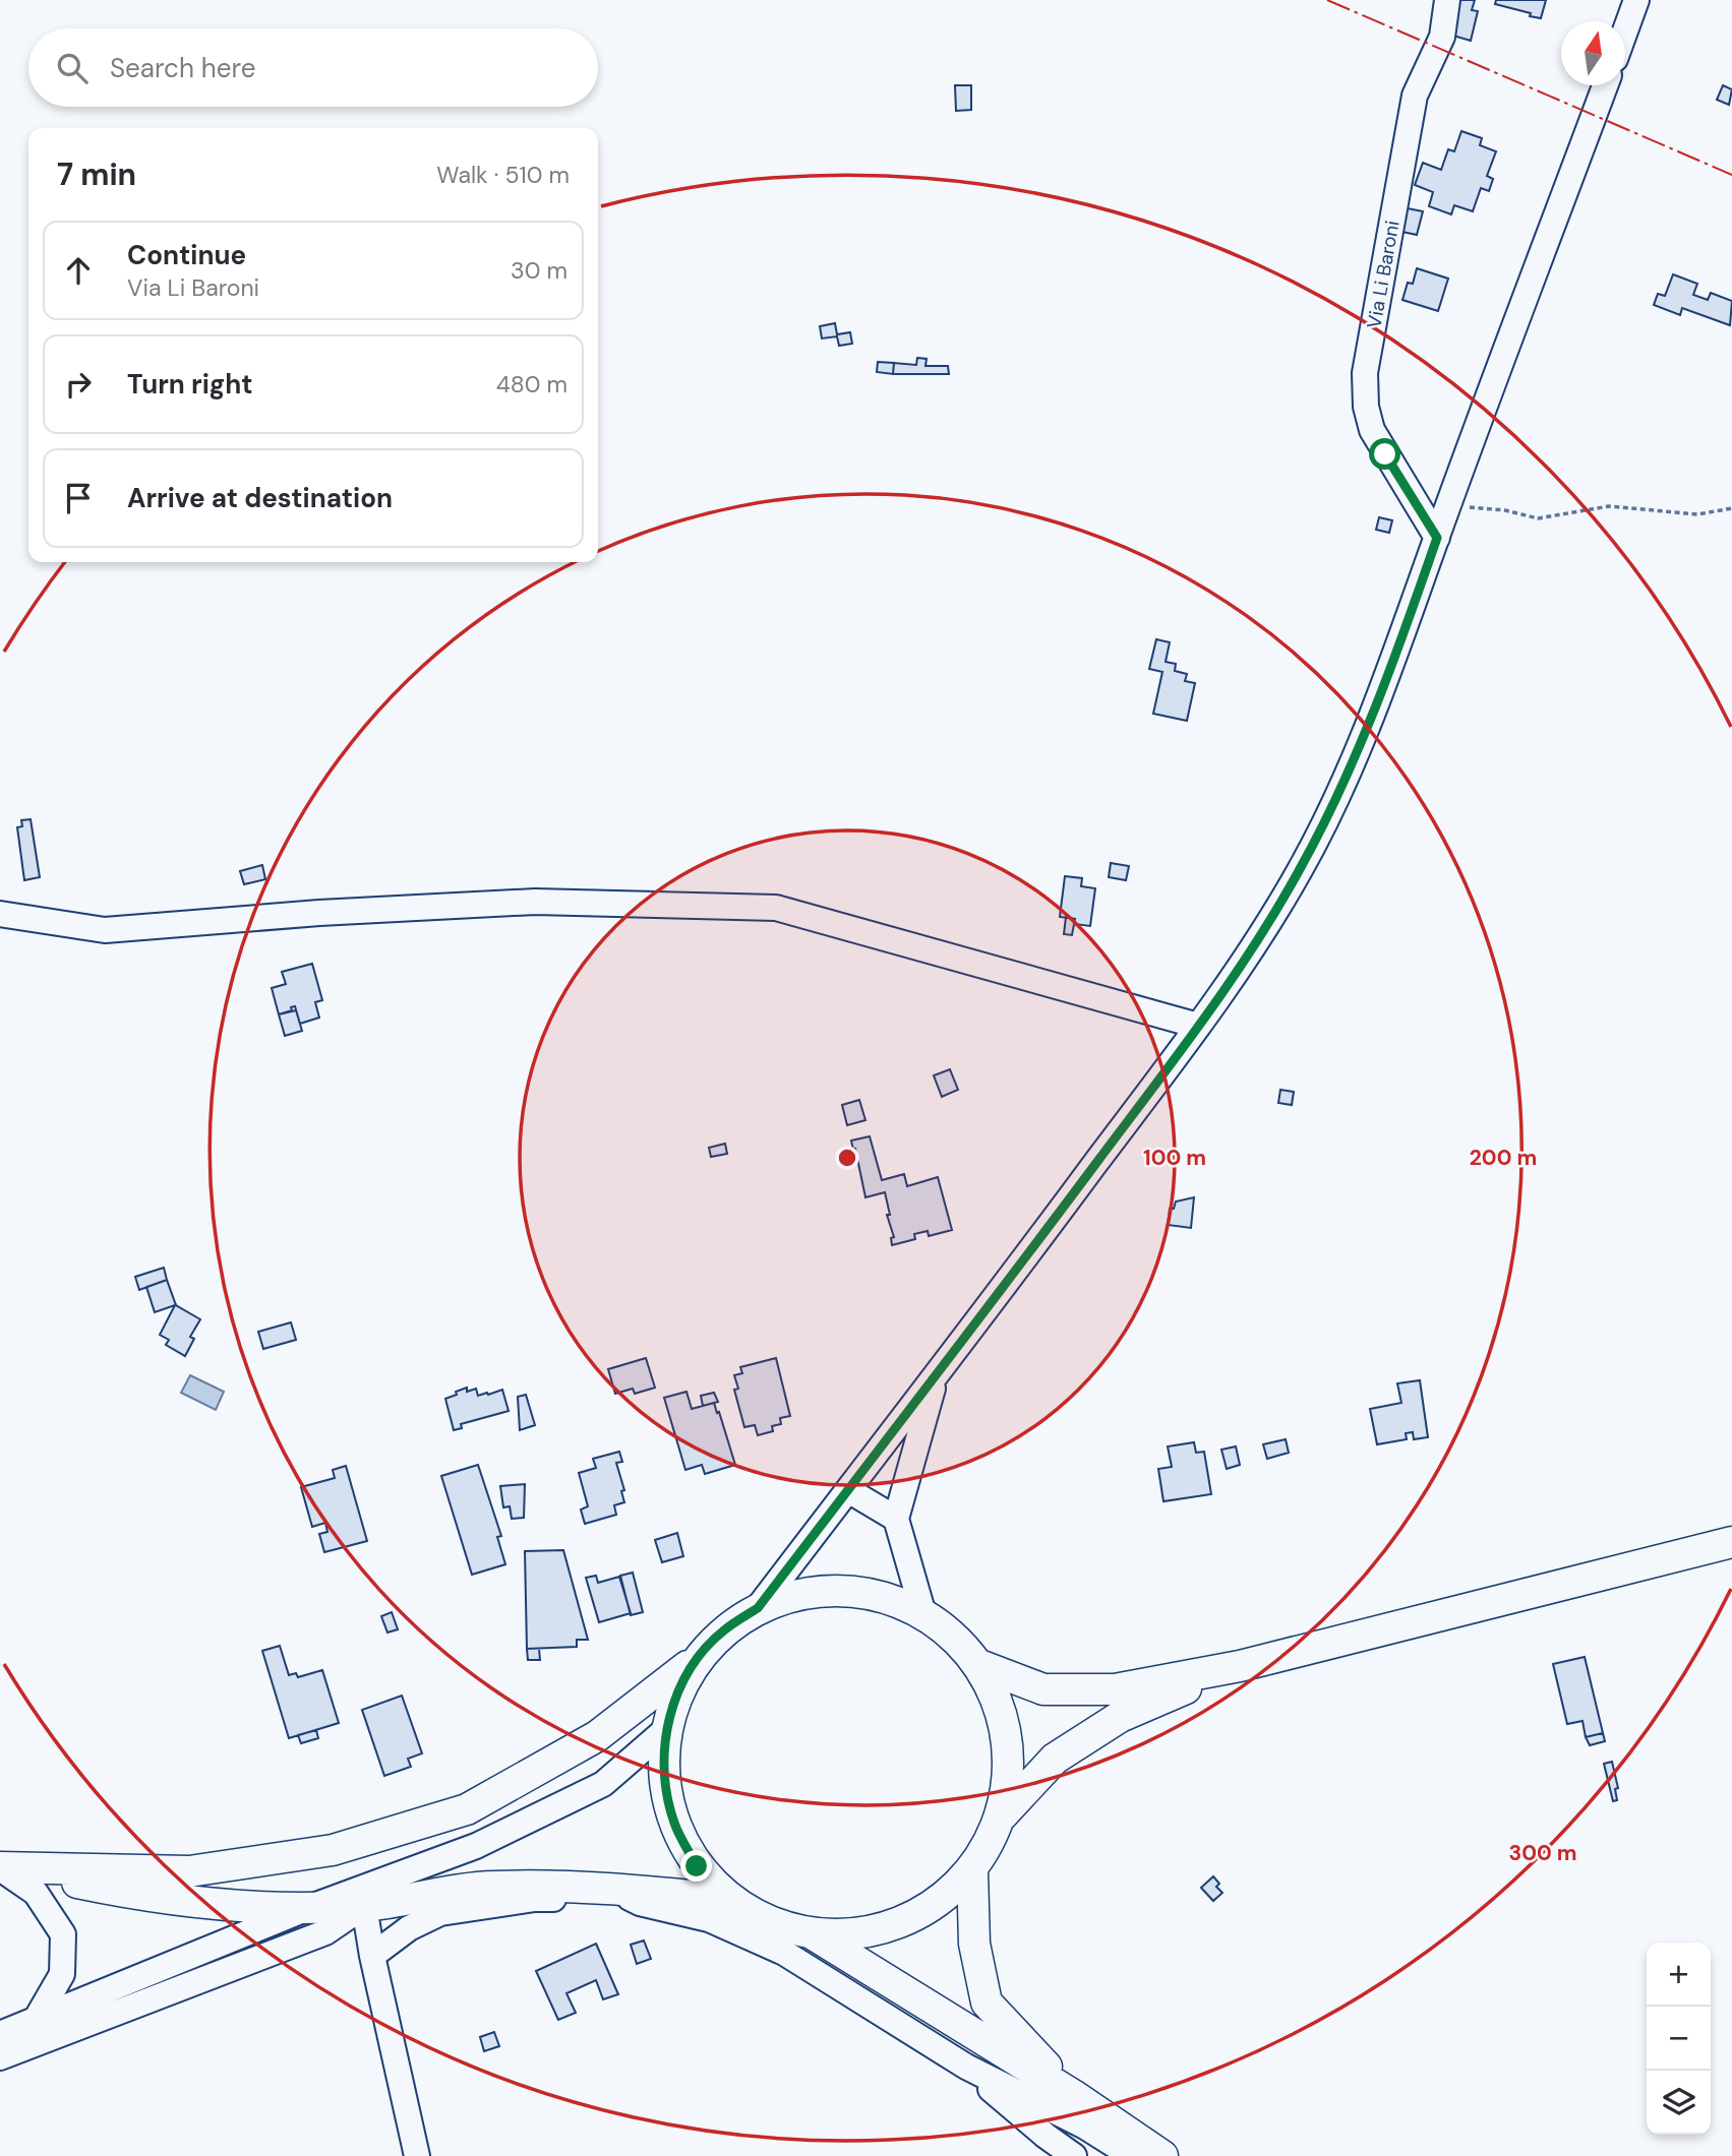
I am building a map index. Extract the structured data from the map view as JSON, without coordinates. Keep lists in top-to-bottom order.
{
  "streets": {
    "street": ["Via Li Baroni"]
  },
  "north": "top",
  "page": {
    "search": "Search here",
    "heading": ["7 min", "Walk · 510 m"],
    "list": [
      ["Continue", "Via Li Baroni", "30 m"],
      ["Turn right", "480 m"],
      "Arrive at destination"
    ],
    "map_buttons": ["+", "−"]
  },
  "rings": ["100 m", "200 m", "300 m"]
}
